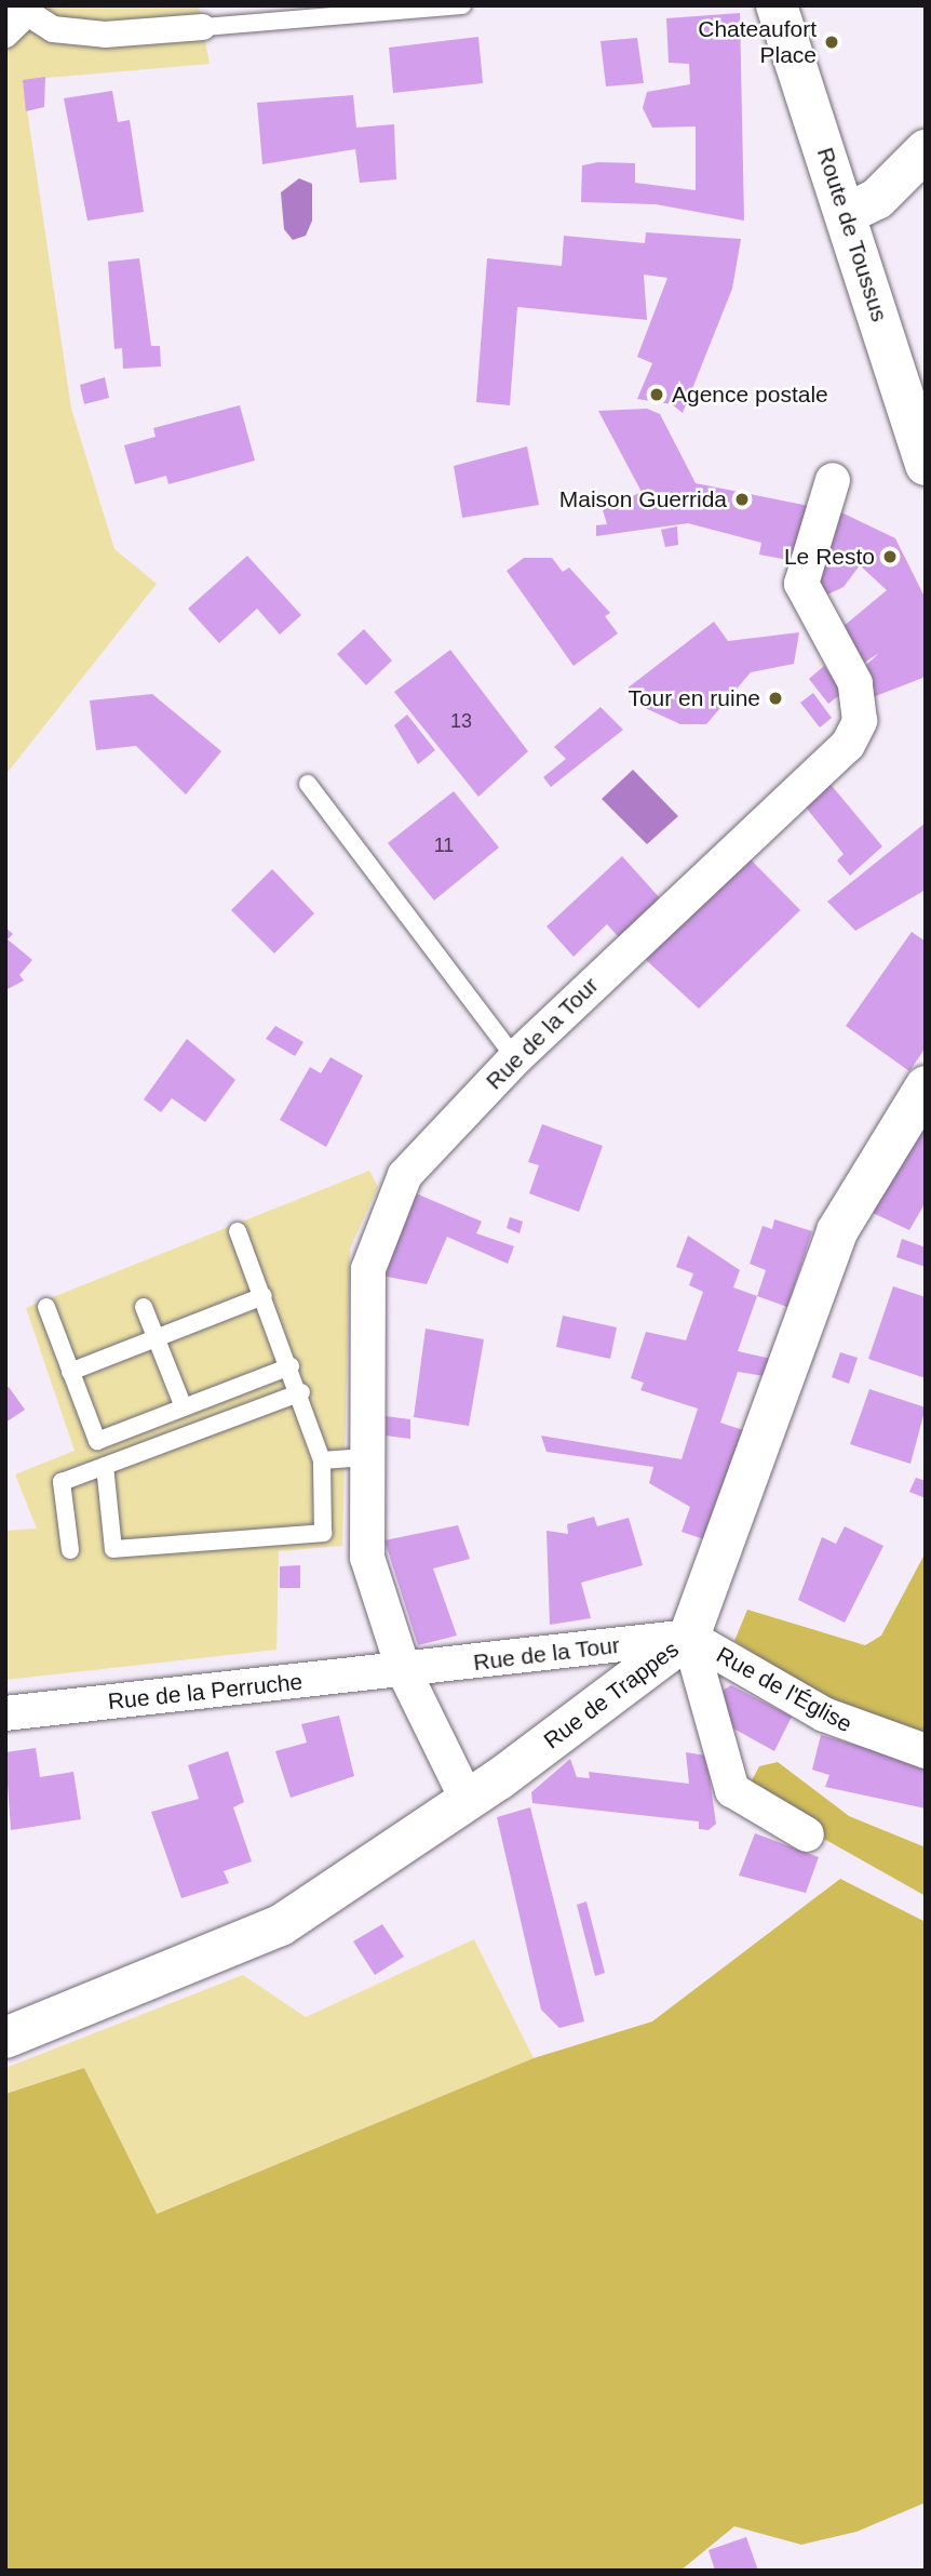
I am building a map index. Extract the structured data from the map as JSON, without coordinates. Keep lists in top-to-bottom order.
{
  "streets": {
    "street": [
      "Route de Toussus",
      "Rue de la Tour",
      "Rue de l'Église",
      "Rue de la Perruche",
      "Rue de Trappes"
    ]
  },
  "crossings": [
    ["Rue de la Tour", "Rue de l'Église"],
    ["Rue de la Tour", "Rue de la Perruche"],
    ["Rue de la Tour", "Rue de Trappes"],
    ["Rue de l'Église", "Rue de Trappes"]
  ],
  "places": [
    "Chateaufort Place",
    "Agence postale",
    "Maison Guerrida",
    "Le Resto",
    "Tour en ruine"
  ],
  "house_numbers": ["13", "11"]
}
